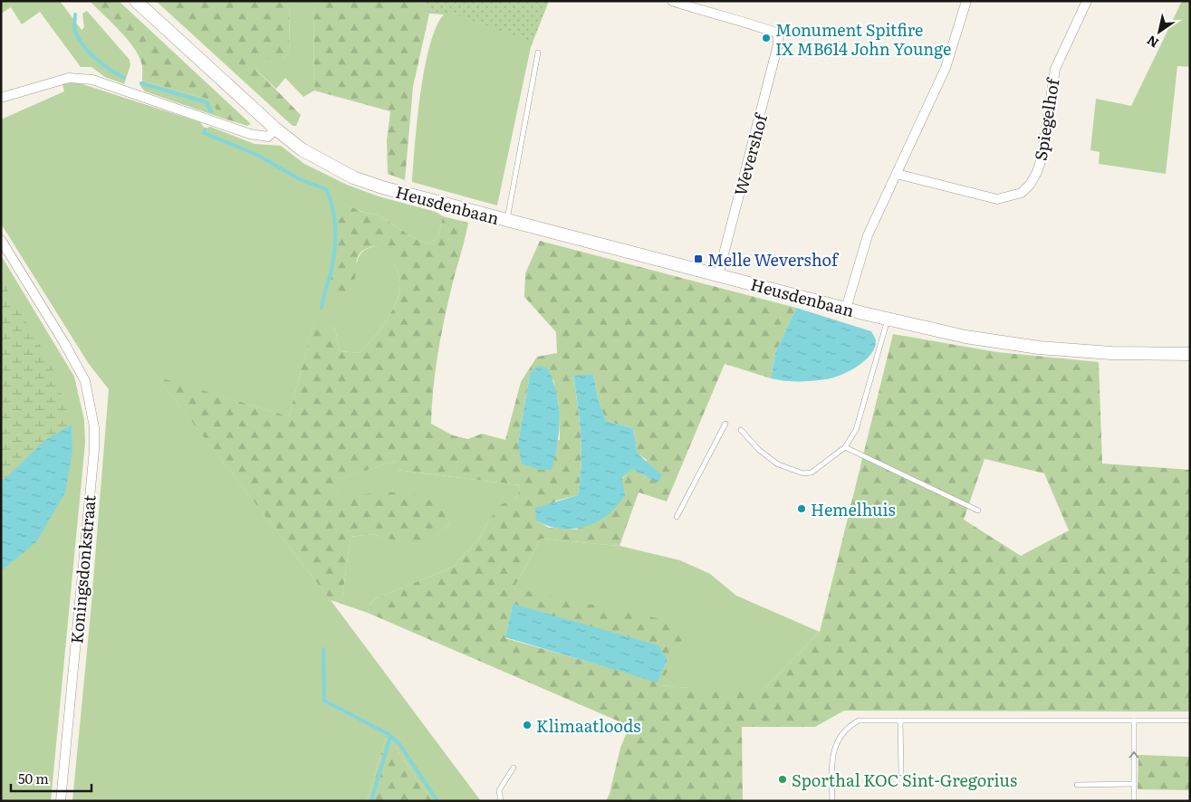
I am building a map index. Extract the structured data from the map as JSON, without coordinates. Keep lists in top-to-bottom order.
{
  "streets": {
    "main road": ["Heusdenbaan"],
    "street": ["Spiegelhof", "Wevershof", "Koningsdonkstraat"]
  },
  "crossings": [
    ["Wevershof", "Heusdenbaan"]
  ],
  "places": {
    "other": [
      "Monument Spitfire IX MB614 John Younge",
      "Hemelhuis",
      "Klimaatloods",
      "Sporthal KOC Sint-Gregorius"
    ],
    "transit": ["Melle Wevershof"]
  },
  "scale_bar": "50 m",
  "north": "bottom left"
}
